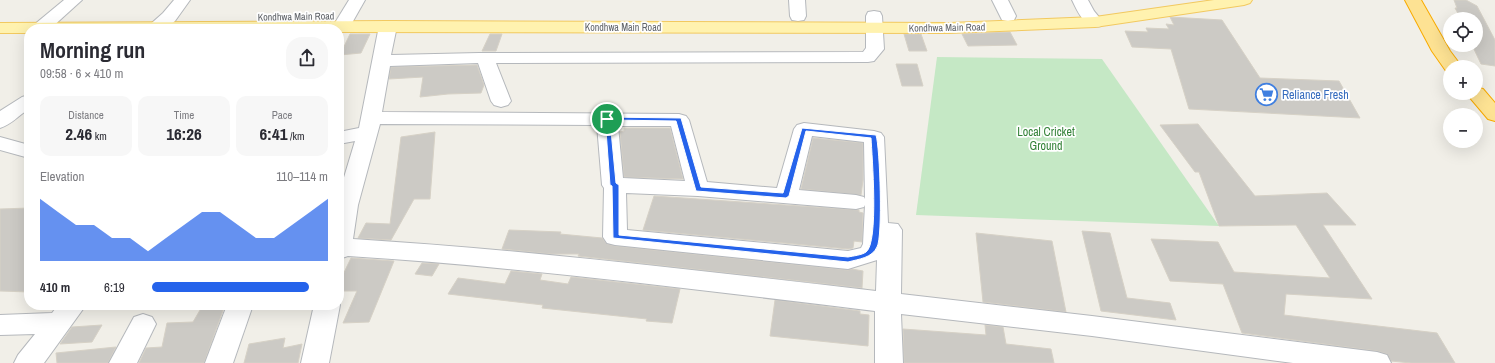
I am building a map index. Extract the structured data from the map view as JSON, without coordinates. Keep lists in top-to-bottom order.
{
  "streets": {
    "main road": ["Kondhwa Main Road"]
  },
  "parks": ["Local Cricket Ground"],
  "places": {
    "supermarket": ["Reliance Fresh"]
  },
  "page": {
    "map_buttons": ["+", "−"],
    "heading": ["Morning run", "09:58 · 6 × 410 m"],
    "stats": [
      ["Distance", "2.46 km"],
      ["Time", "16:26"],
      ["Pace", "6:41 /km"]
    ],
    "chart": ["Elevation", "110–114 m"],
    "list": [
      {
        "name": "410 m",
        "note": "6:19"
      }
    ]
  }
}
